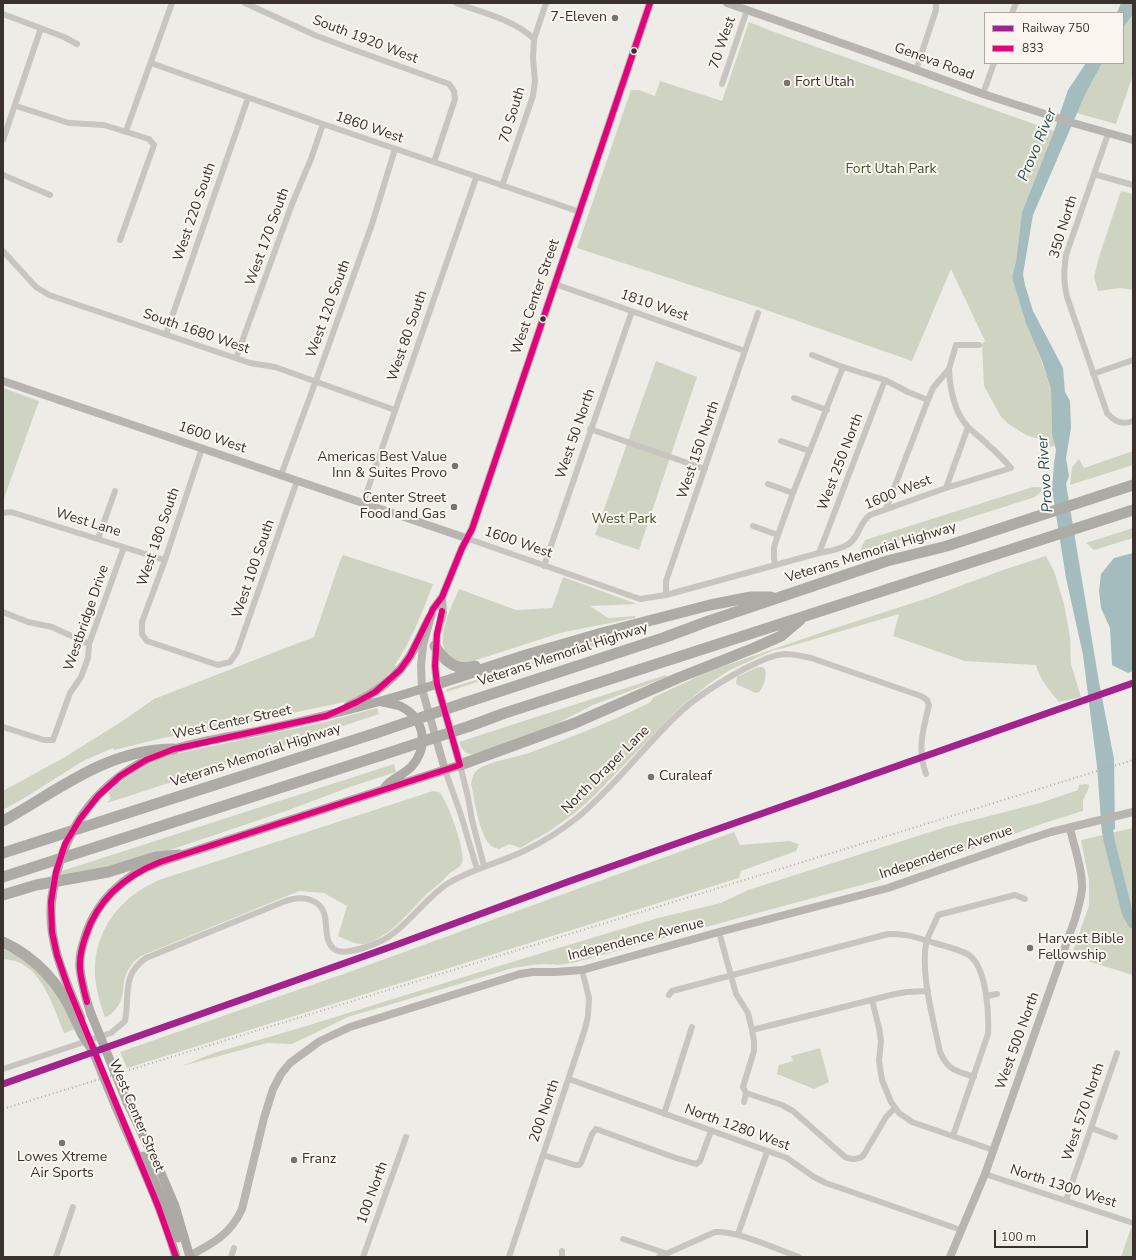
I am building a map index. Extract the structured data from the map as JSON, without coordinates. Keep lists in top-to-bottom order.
{
  "streets": {
    "highway": ["Veterans Memorial Highway"],
    "main road": ["West Center Street"],
    "street": [
      "South 1920 West",
      "70 West",
      "Geneva Road",
      "70 South",
      "1860 West",
      "West 220 South",
      "350 North",
      "West 170 South",
      "1810 West",
      "West 120 South",
      "South 1680 West",
      "West 80 South",
      "West 50 North",
      "1600 West",
      "West 150 North",
      "West 250 North",
      "West Lane",
      "West 180 South",
      "West 100 South",
      "Westbridge Drive",
      "North Draper Lane",
      "Independence Avenue",
      "West 500 North",
      "200 North",
      "West 570 North",
      "North 1280 West",
      "North 1300 West",
      "100 North"
    ]
  },
  "crossings": [
    ["South 1920 West", "1860 West"],
    ["70 West", "Geneva Road"],
    ["Geneva Road", "350 North"],
    ["70 South", "1860 West"],
    ["1860 West", "West 220 South"],
    ["1860 West", "West 170 South"],
    ["1860 West", "West Center Street"],
    ["1860 West", "West 120 South"],
    ["1860 West", "West 80 South"],
    ["West 220 South", "South 1680 West"],
    ["West 170 South", "South 1680 West"],
    ["West Center Street", "1810 West"],
    ["West Center Street", "1600 West"],
    ["West Center Street", "North Draper Lane"],
    ["West Center Street", "Independence Avenue"],
    ["1810 West", "West 50 North"],
    ["1810 West", "West 150 North"],
    ["West 120 South", "South 1680 West"],
    ["West 120 South", "1600 West"],
    ["South 1680 West", "West 80 South"],
    ["West 80 South", "1600 West"],
    ["West 50 North", "1600 West"],
    ["1600 West", "West 150 North"],
    ["1600 West", "West 250 North"],
    ["1600 West", "West 180 South"],
    ["1600 West", "West 100 South"],
    ["West Lane", "West 180 South"],
    ["West Lane", "Westbridge Drive"],
    ["West 180 South", "West 100 South"],
    ["Independence Avenue", "West 500 North"],
    ["Independence Avenue", "200 North"],
    ["West 500 North", "North 1280 West"],
    ["West 500 North", "North 1300 West"],
    ["200 North", "North 1280 West"],
    ["West 570 North", "North 1300 West"]
  ],
  "water": ["Provo River"],
  "parks": ["Fort Utah Park", "West Park"],
  "places": [
    "7-Eleven",
    "Fort Utah",
    "Americas Best Value Inn & Suites Provo",
    "Center Street Food and Gas",
    "Curaleaf",
    "Harvest Bible Fellowship",
    "Lowes Xtreme Air Sports",
    "Franz"
  ],
  "lines": ["transit line 833", "rail line 750"],
  "legend": ["Railway 750", "833"],
  "scale_bar": "100 m"
}
